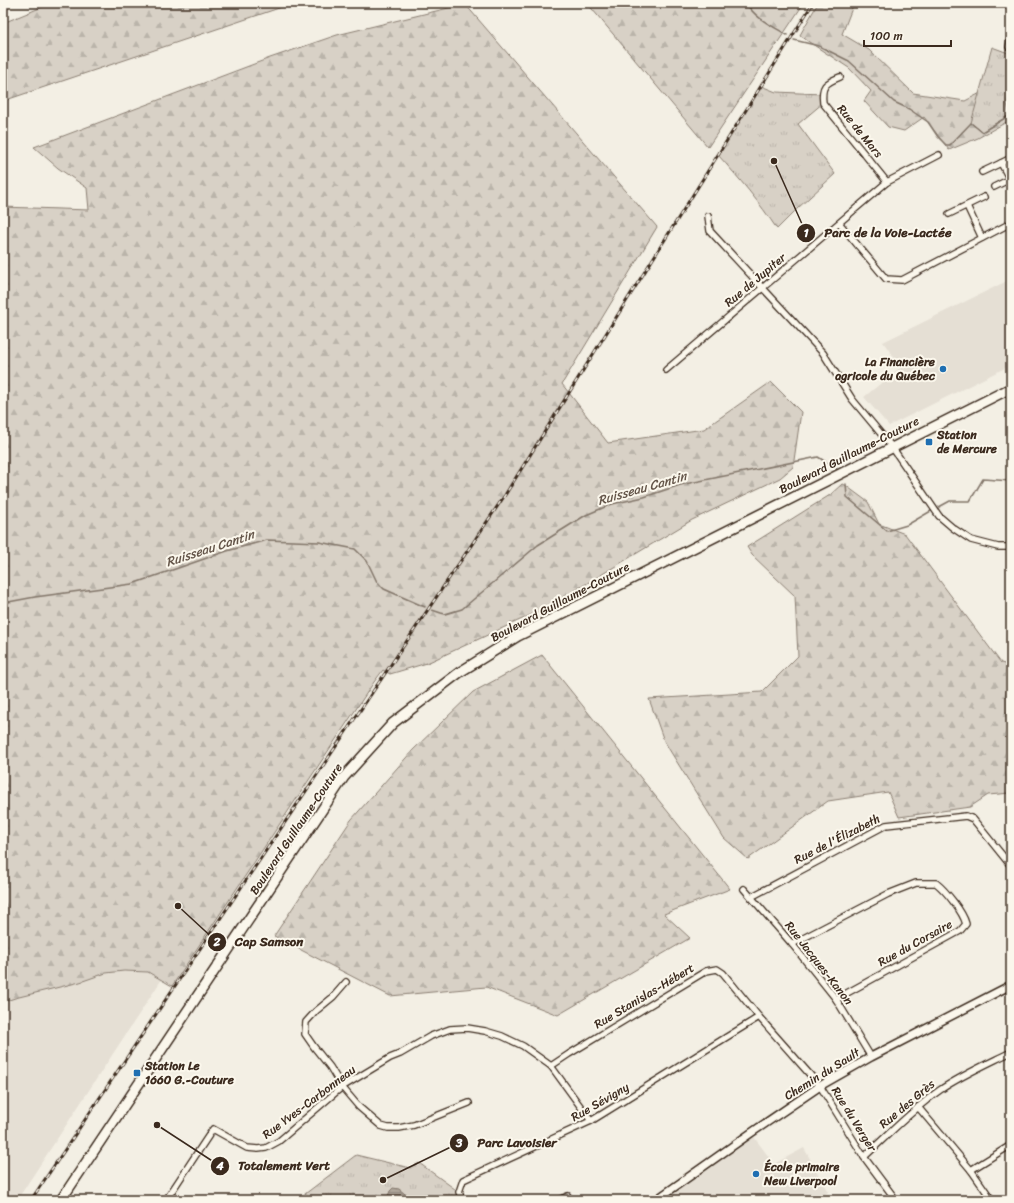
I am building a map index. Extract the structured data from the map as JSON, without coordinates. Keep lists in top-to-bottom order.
{
  "streets": {
    "main road": ["Boulevard Guillaume-Couture"],
    "street": [
      "Rue de Mars",
      "Rue de Jupiter",
      "Rue de l'Élizabeth",
      "Rue du Corsaire",
      "Rue Jacques-Kanon",
      "Rue Stanislas-Hébert",
      "Chemin du Sault",
      "Rue Yves-Carbonneau",
      "Rue Sévigny",
      "Rue des Grès",
      "Rue du Verger"
    ]
  },
  "crossings": [
    ["Rue de Mars", "Rue de Jupiter"],
    ["Rue de l'Élizabeth", "Rue Jacques-Kanon"],
    ["Rue du Corsaire", "Rue Jacques-Kanon"],
    ["Rue Jacques-Kanon", "Chemin du Sault"],
    ["Rue Stanislas-Hébert", "Rue Yves-Carbonneau"],
    ["Rue Stanislas-Hébert", "Rue Sévigny"],
    ["Rue Stanislas-Hébert", "Rue du Verger"],
    ["Chemin du Sault", "Rue du Verger"],
    ["Rue Yves-Carbonneau", "Rue Sévigny"],
    ["Rue Sévigny", "Rue du Verger"],
    ["Rue des Grès", "Rue du Verger"]
  ],
  "water": ["Ruisseau Cantin"],
  "places": {
    "other": [
      "Parc de la Voie-Lactée",
      "La Financière agricole du Québec",
      "Cap Samson",
      "Totalement Vert",
      "École primaire New Liverpool",
      "Parc Lavoisier"
    ],
    "transit": ["Station de Mercure", "Station Le 1660 G.-Couture"]
  },
  "scale_bar": "100 m"
}
